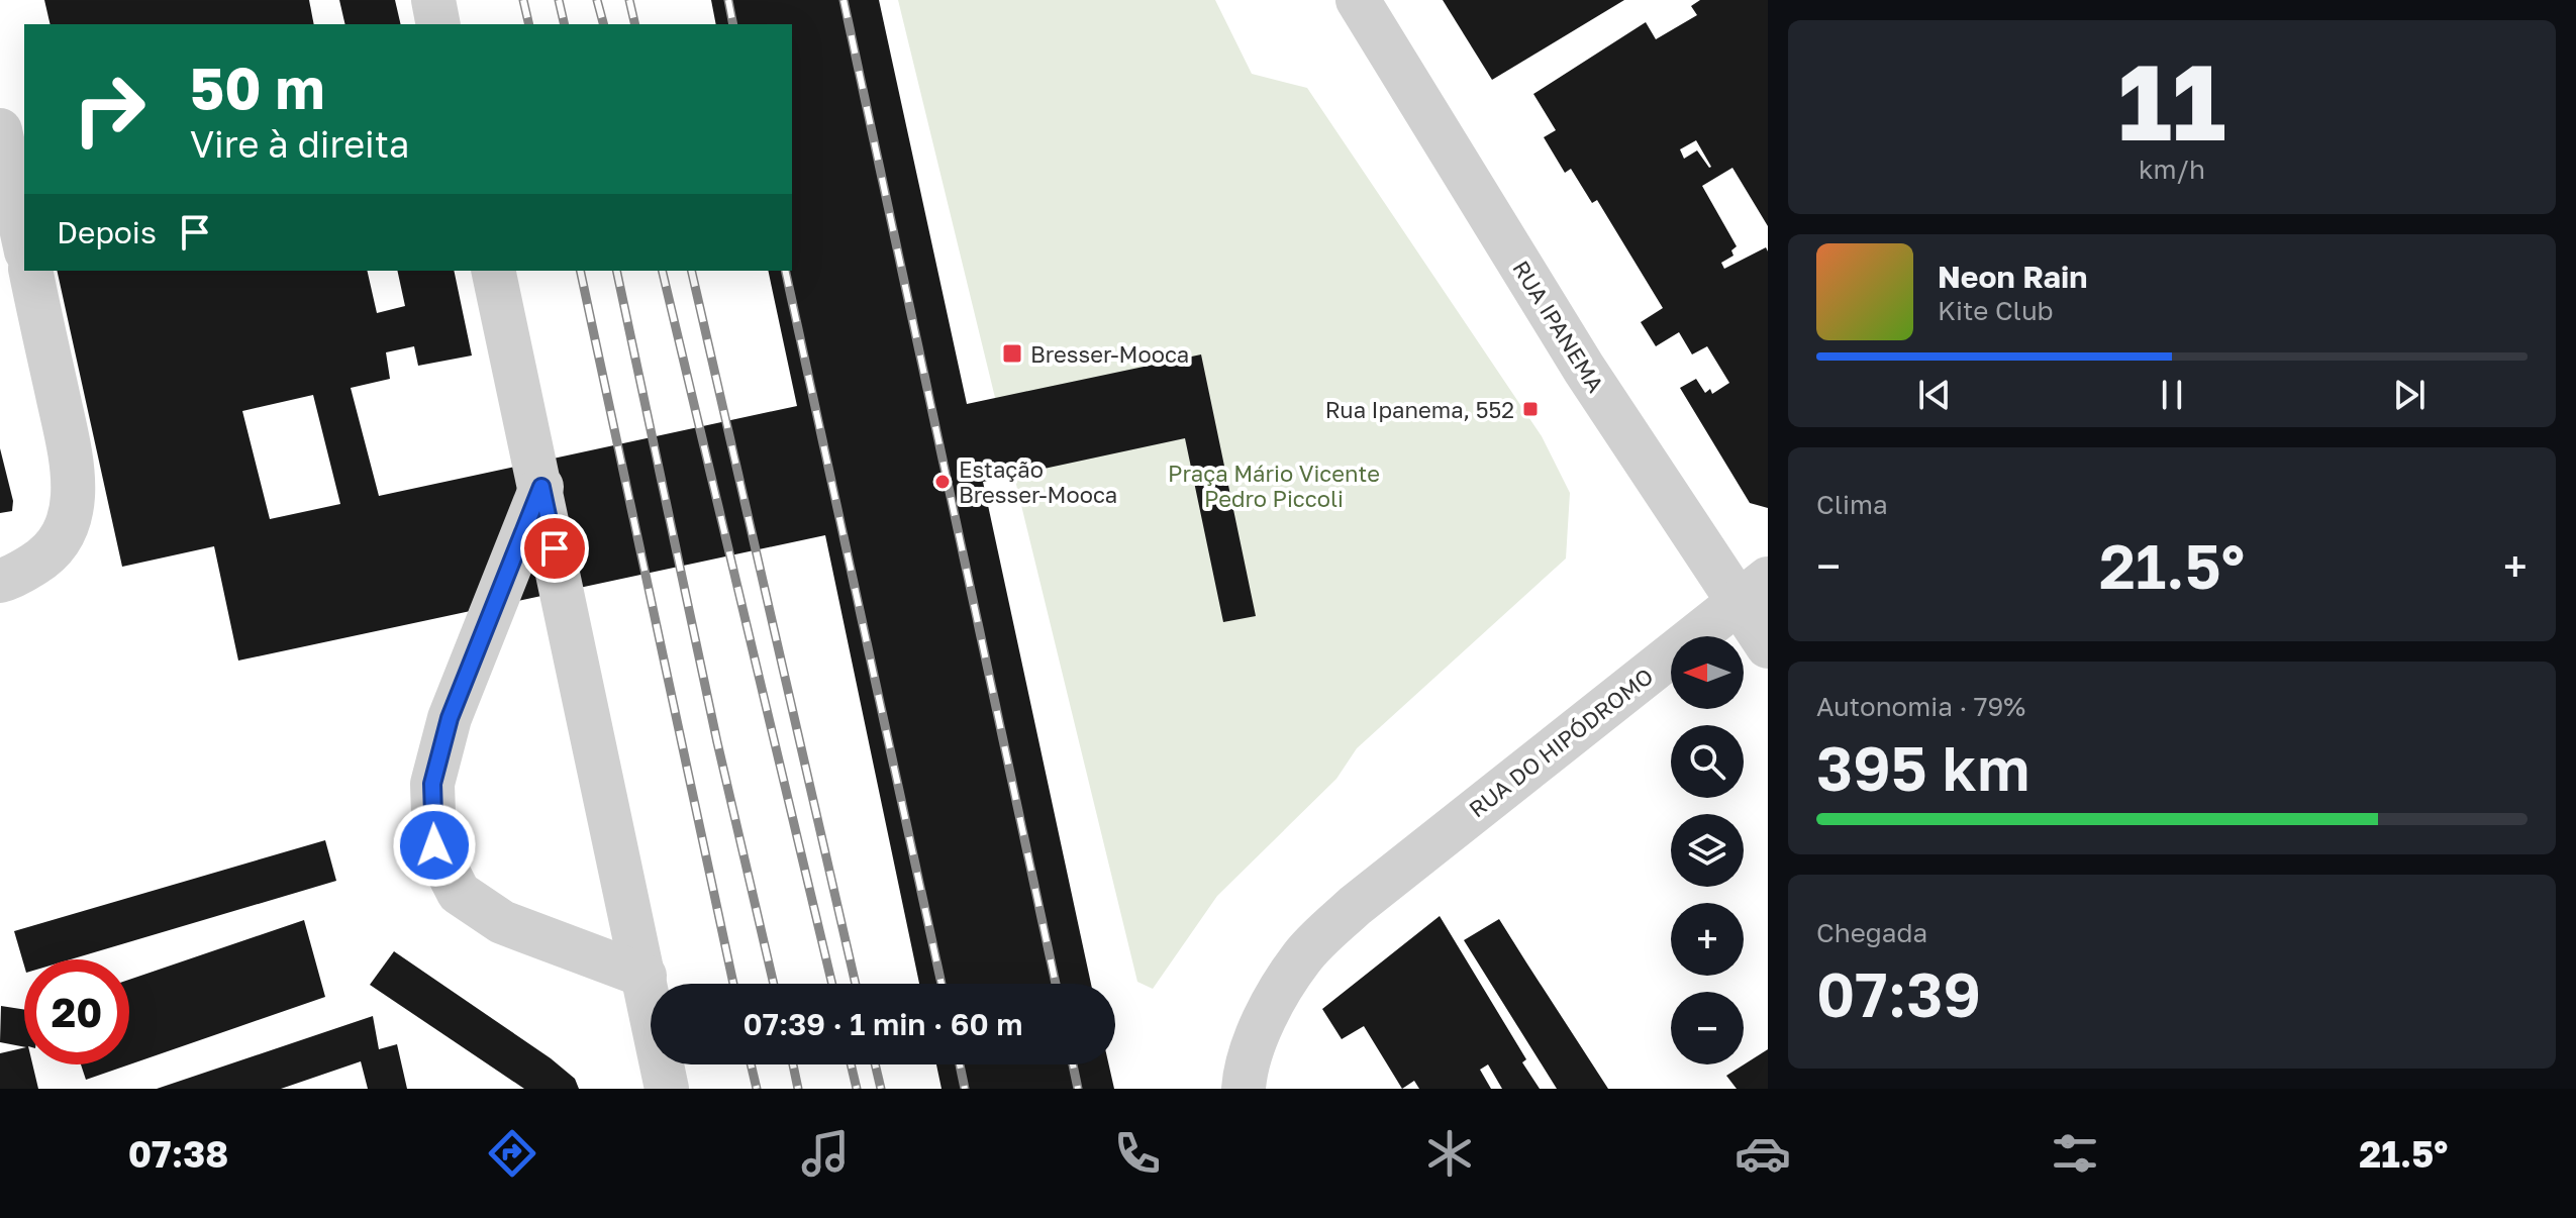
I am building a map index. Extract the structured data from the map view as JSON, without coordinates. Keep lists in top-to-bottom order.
{
  "streets": {
    "street": ["RUA IPANEMA", "RUA DO HIPÓDROMO"]
  },
  "crossings": [
    ["RUA IPANEMA", "RUA DO HIPÓDROMO"]
  ],
  "parks": ["Praça Mário Vicente Pedro Piccoli"],
  "places": {
    "transit": ["Bresser-Mooca", "Rua Ipanema, 552"],
    "other": ["Estação Bresser-Mooca"]
  },
  "north": "left",
  "page": {
    "tile": [
      ["11", "km/h"],
      "Clima",
      ["Autonomia · 79%", "395 km"],
      ["Chegada", "07:39"]
    ],
    "turn": ["50 m", "Vire à direita"],
    "then": "Depois",
    "song": ["Neon Rain", "Kite Club"],
    "heat": ["−", "21.5°", "+"],
    "map_buttons": ["+", "−"],
    "limit": "20",
    "trip": "07:39 · 1 min · 60 m",
    "tabs": ["07:38", "21.5°"]
  }
}
